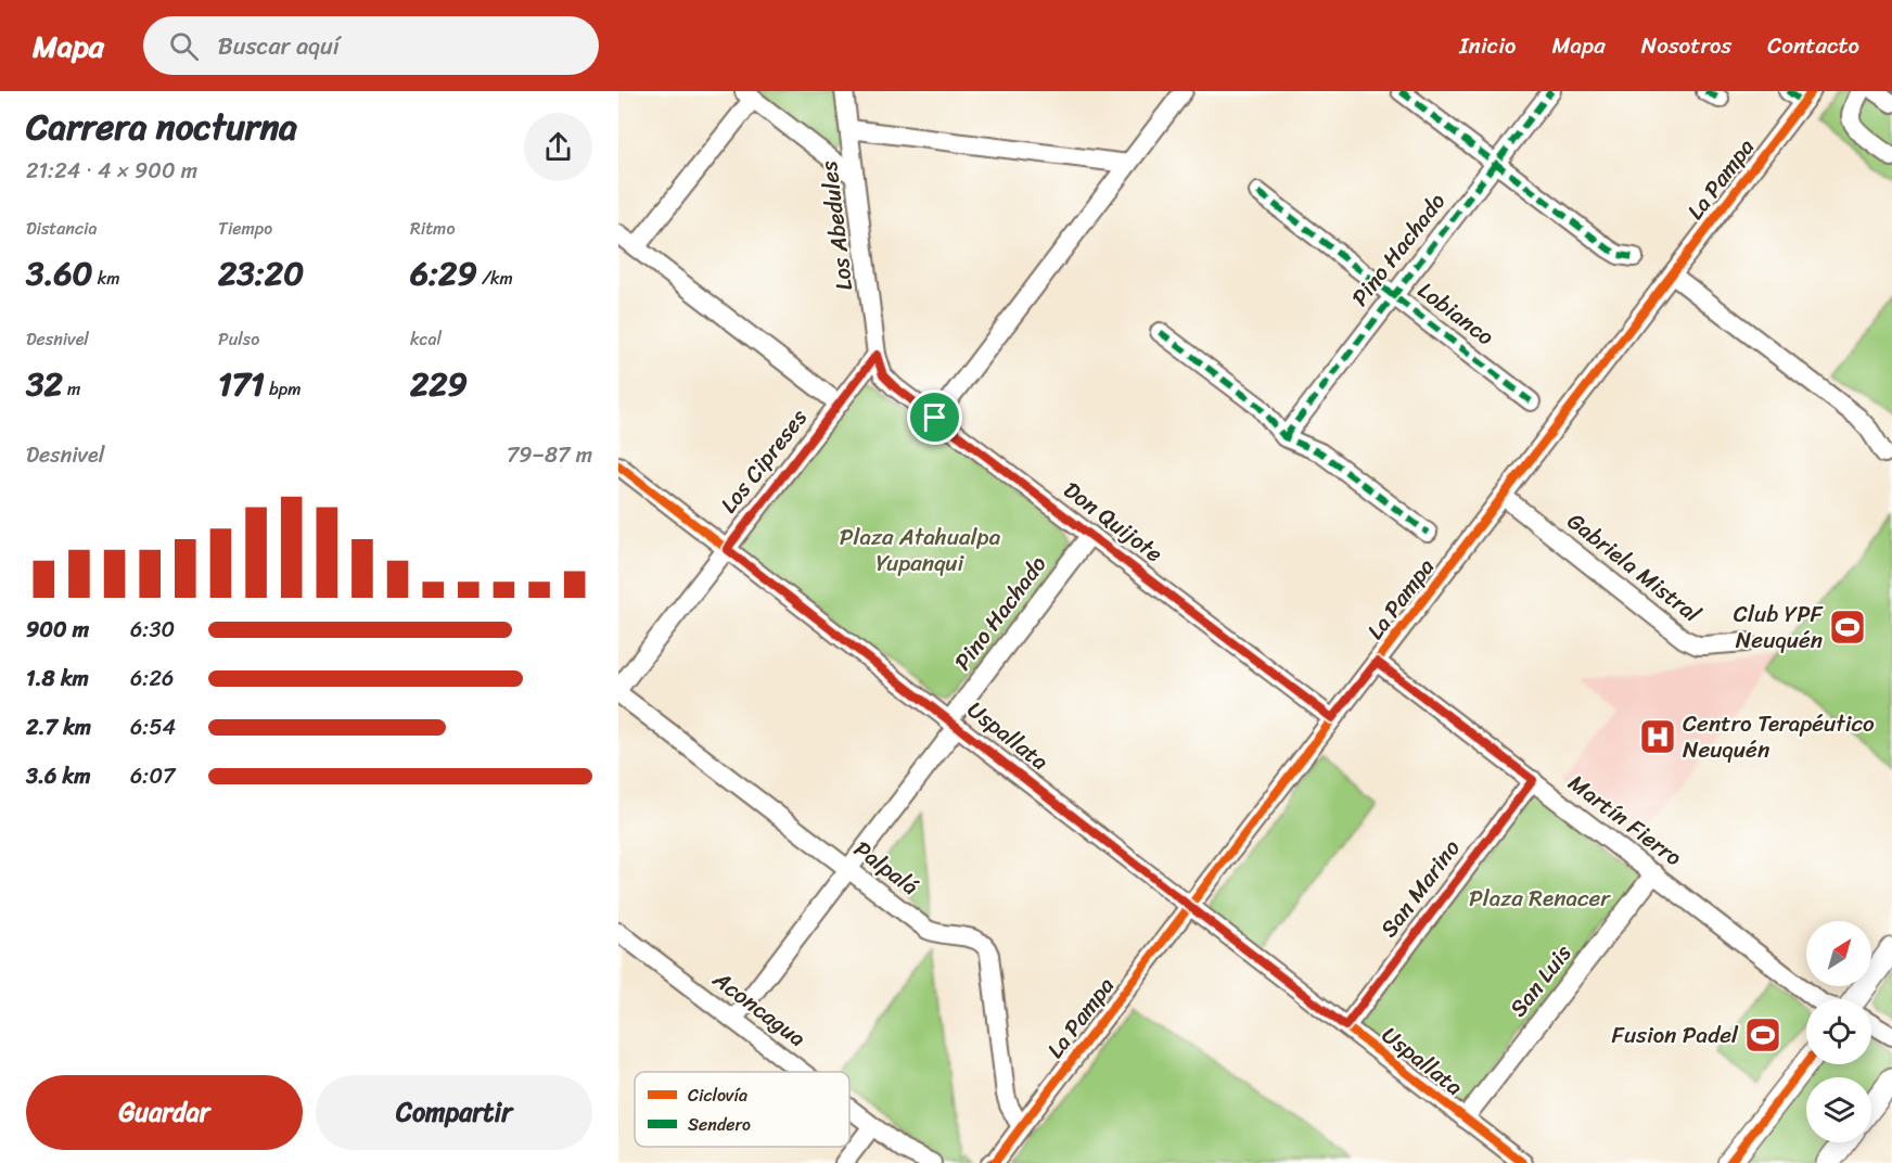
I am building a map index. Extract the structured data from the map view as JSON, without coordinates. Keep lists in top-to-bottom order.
{
  "streets": {
    "street": [
      "La Pampa",
      "Los Abedules",
      "Pino Hachado",
      "Lobianco",
      "Los Cipreses",
      "Don Quijote",
      "Gabriela Mistral",
      "Uspallata",
      "Martín Fierro",
      "Palpalá",
      "San Marino",
      "San Luis",
      "Aconcagua"
    ]
  },
  "crossings": [
    ["La Pampa", "Don Quijote"],
    ["La Pampa", "Gabriela Mistral"],
    ["La Pampa", "Uspallata"],
    ["La Pampa", "Martín Fierro"],
    ["La Pampa", "Palpalá"],
    ["Los Abedules", "Los Cipreses"],
    ["Los Abedules", "Don Quijote"],
    ["Pino Hachado", "Lobianco"],
    ["Pino Hachado", "Don Quijote"],
    ["Pino Hachado", "Uspallata"],
    ["Pino Hachado", "Palpalá"],
    ["Pino Hachado", "Aconcagua"],
    ["Los Cipreses", "Don Quijote"],
    ["Los Cipreses", "Uspallata"],
    ["Los Cipreses", "Palpalá"],
    ["Uspallata", "San Marino"],
    ["Uspallata", "San Luis"],
    ["Martín Fierro", "San Marino"],
    ["Martín Fierro", "San Luis"]
  ],
  "parks": ["Plaza Atahualpa Yupanqui", "Plaza Renacer"],
  "places": {
    "sports": ["Club YPF Neuquén", "Fusion Padel"],
    "hospital": ["Centro Terapéutico Neuquén"]
  },
  "legend": ["Ciclovía", "Sendero"],
  "north": "top right",
  "page": {
    "header": "Mapa",
    "search": "Buscar aquí",
    "nav": [
      "Inicio",
      "Mapa",
      "Nosotros",
      "Contacto"
    ],
    "heading": ["Carrera nocturna", "21:24 · 4 × 900 m"],
    "stats": [
      ["Distancia", "3.60 km"],
      ["Tiempo", "23:20"],
      ["Ritmo", "6:29 /km"],
      ["Desnivel", "32 m"],
      ["Pulso", "171 bpm"],
      ["kcal", "229"]
    ],
    "chart": ["Desnivel", "79–87 m"],
    "list": [
      {
        "name": "900 m",
        "note": "6:30"
      },
      {
        "name": "1.8 km",
        "note": "6:26"
      },
      {
        "name": "2.7 km",
        "note": "6:54"
      },
      {
        "name": "3.6 km",
        "note": "6:07"
      }
    ],
    "buttons": ["Guardar", "Compartir"]
  }
}
